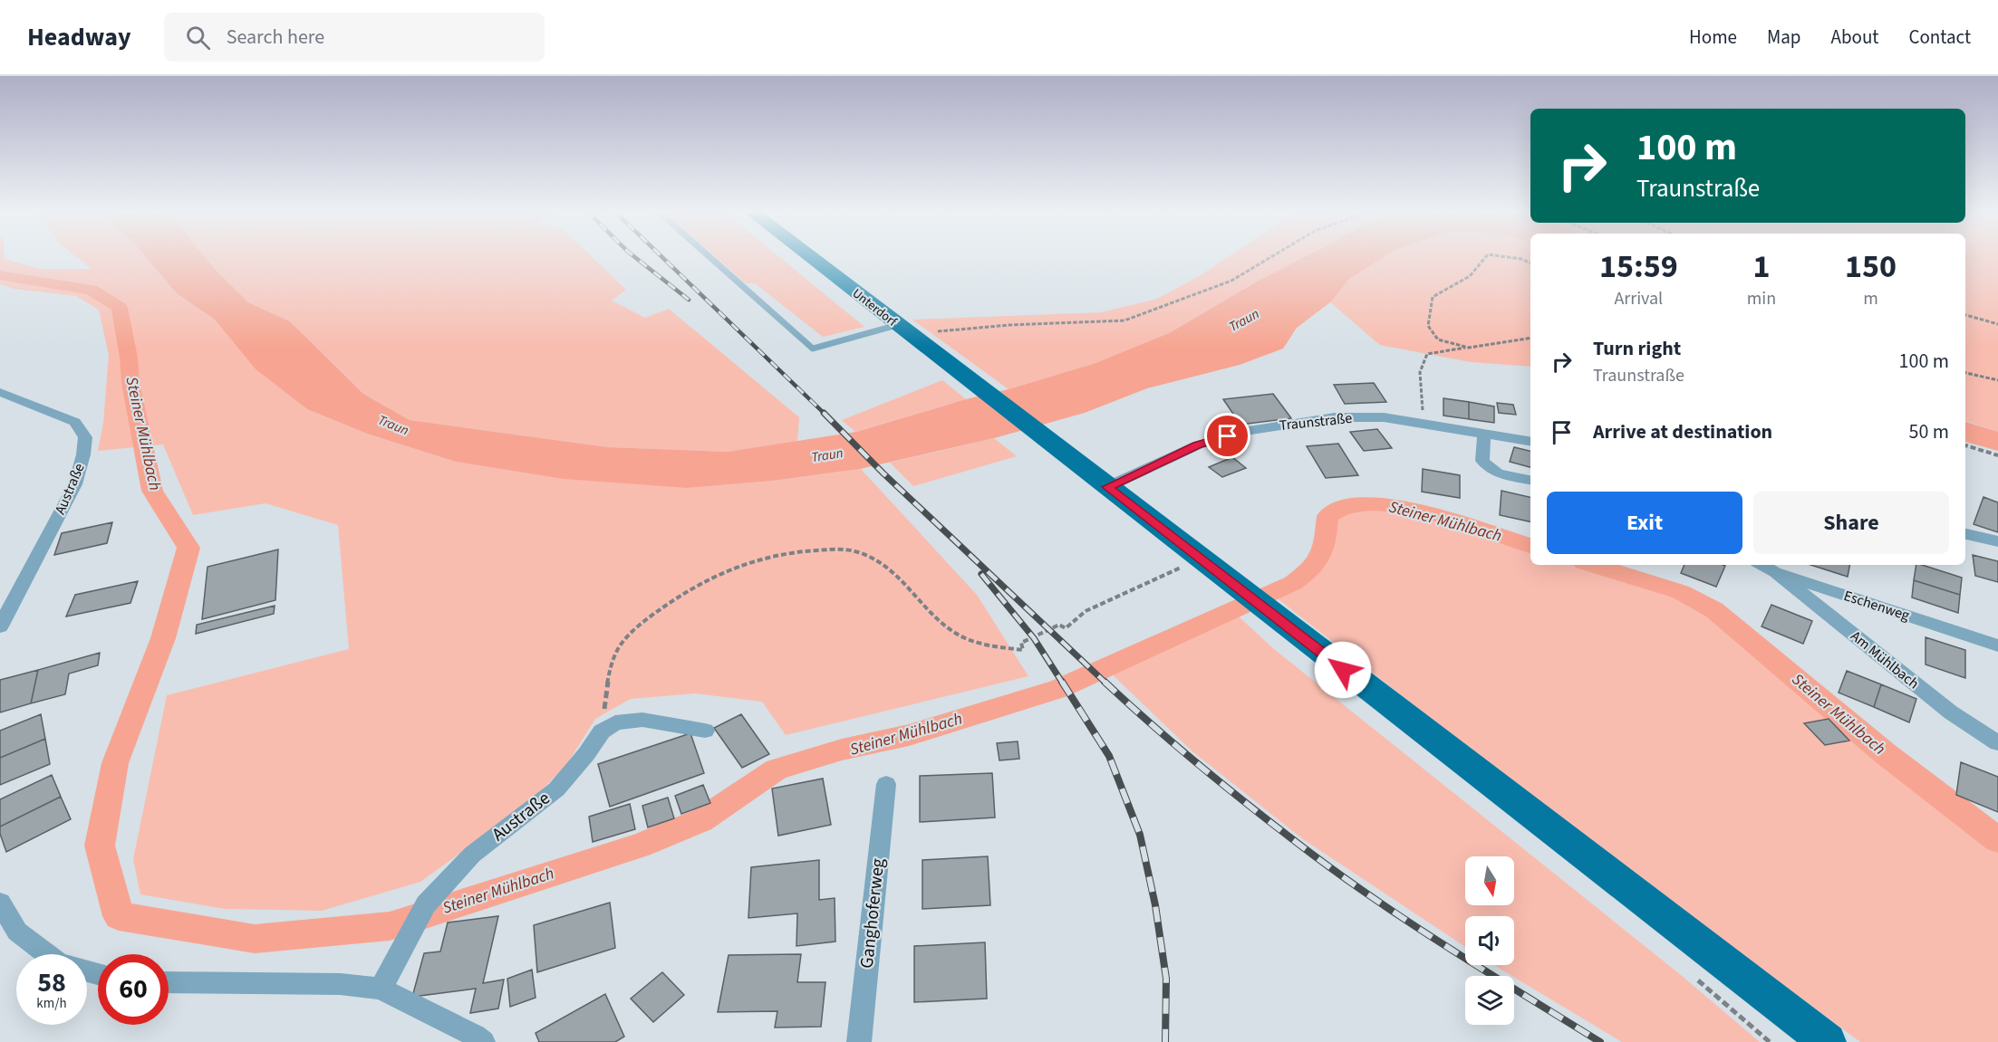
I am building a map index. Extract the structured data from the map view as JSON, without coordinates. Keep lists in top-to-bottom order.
{
  "streets": {
    "main road": ["Unterdorf"],
    "street": [
      "Traunstraße",
      "Austraße",
      "Eschenweg",
      "Am Mühlbach",
      "Ganghoferweg"
    ]
  },
  "crossings": [
    ["Unterdorf", "Traunstraße"],
    ["Eschenweg", "Am Mühlbach"]
  ],
  "water": ["Traun", "Steiner Mühlbach"],
  "north": "bottom",
  "page": {
    "header": "Headway",
    "search": "Search here",
    "nav": [
      "Home",
      "Map",
      "About",
      "Contact"
    ],
    "turn": ["100 m", "Traunstraße"],
    "eta": [
      "15:59",
      "Arrival",
      "1",
      "min",
      "150",
      "m"
    ],
    "list": [
      {
        "name": "Turn right",
        "note": "Traunstraße",
        "value": "100 m"
      },
      {
        "name": "Arrive at destination",
        "value": "50 m"
      }
    ],
    "buttons": ["Exit", "Share"],
    "speed": "58 km/h",
    "limit": "60"
  }
}
